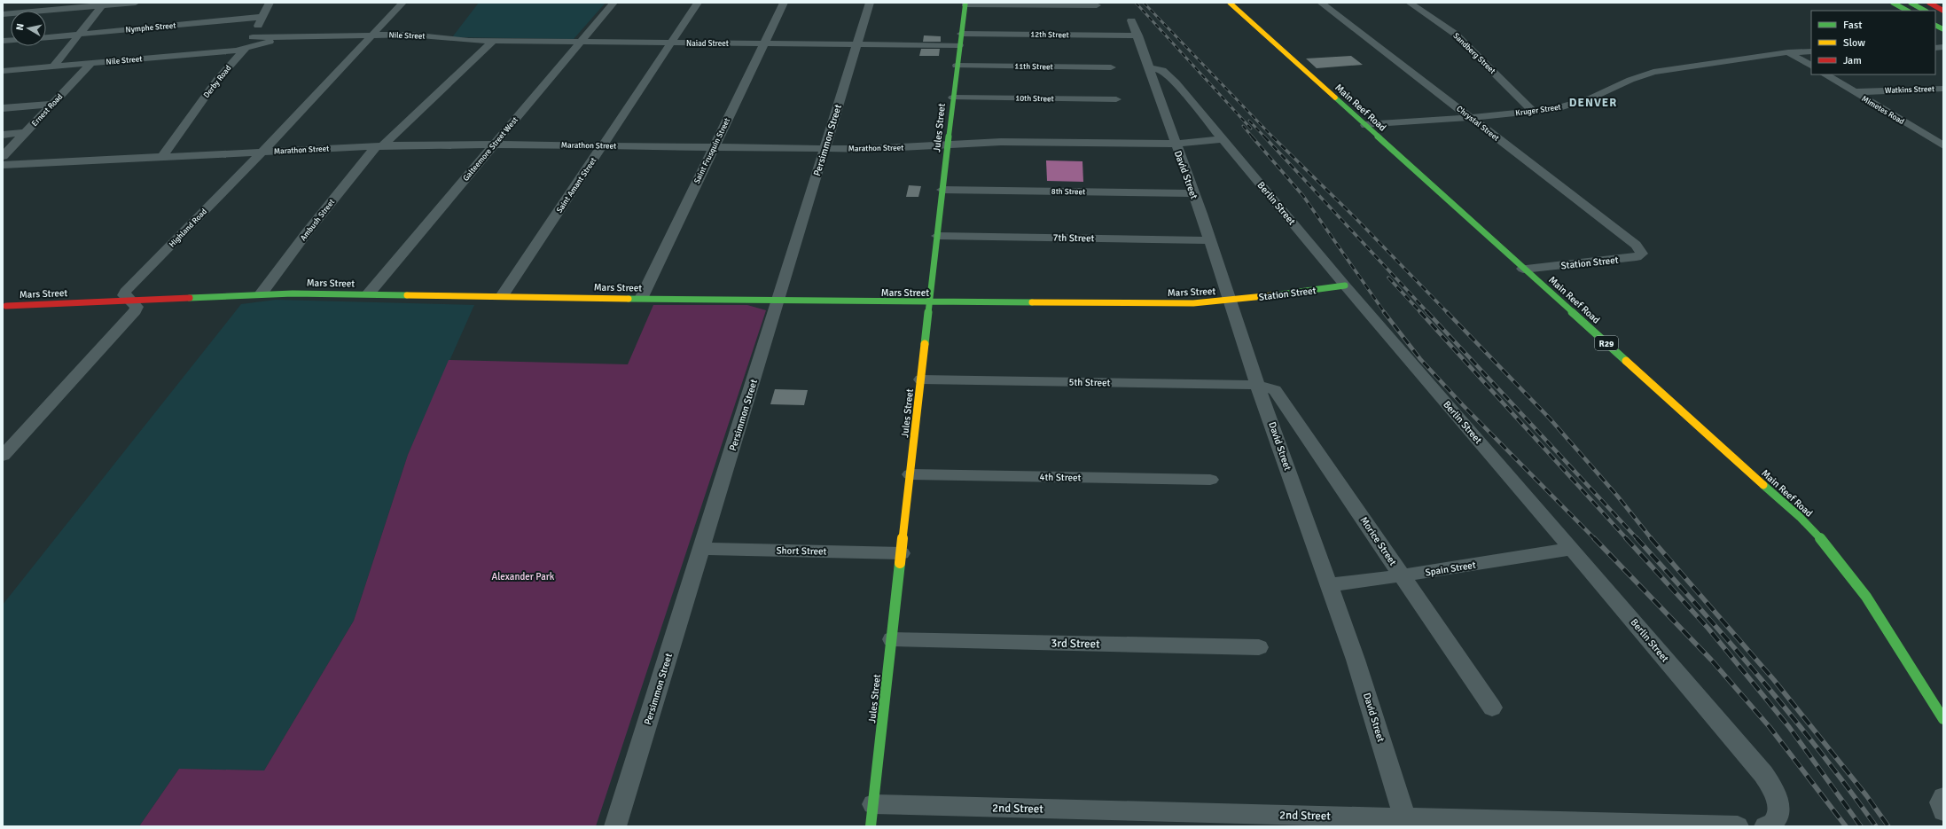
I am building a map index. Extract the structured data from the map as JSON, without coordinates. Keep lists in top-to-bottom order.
{
  "streets": {
    "main road": [
      "Main Reef Road",
      "Jules Street",
      "Station Street",
      "Mars Street",
      "R29"
    ],
    "street": [
      "Nymphe Street",
      "12th Street",
      "Nile Street",
      "Naiad Street",
      "Sandberg Street",
      "11th Street",
      "Derby Road",
      "Watkins Street",
      "10th Street",
      "Ernest Road",
      "Kruger Street",
      "Mimetes Road",
      "Chrystal Street",
      "Persimmon Street",
      "Marathon Street",
      "Galteemore Street West",
      "Saint Frusquin Street",
      "David Street",
      "Saint Amant Street",
      "8th Street",
      "Berlin Street",
      "Ambush Street",
      "Highland Road",
      "7th Street",
      "5th Street",
      "4th Street",
      "Morice Street",
      "Short Street",
      "Spain Street",
      "3rd Street",
      "2nd Street"
    ]
  },
  "crossings": [
    ["Nymphe Street", "Derby Road"],
    ["12th Street", "Jules Street"],
    ["Nile Street", "Naiad Street"],
    ["Nile Street", "Derby Road"],
    ["Nile Street", "Ernest Road"],
    ["Nile Street", "Highland Road"],
    ["Naiad Street", "Jules Street"],
    ["Naiad Street", "Persimmon Street"],
    ["Naiad Street", "Galteemore Street West"],
    ["Naiad Street", "Saint Frusquin Street"],
    ["Naiad Street", "Saint Amant Street"],
    ["Naiad Street", "Ambush Street"],
    ["Sandberg Street", "Kruger Street"],
    ["11th Street", "Jules Street"],
    ["Derby Road", "Marathon Street"],
    ["Watkins Street", "Mimetes Road"],
    ["10th Street", "Jules Street"],
    ["Main Reef Road", "Kruger Street"],
    ["Main Reef Road", "Station Street"],
    ["Kruger Street", "Chrystal Street"],
    ["Chrystal Street", "Station Street"],
    ["Jules Street", "Marathon Street"],
    ["Jules Street", "8th Street"],
    ["Jules Street", "7th Street"],
    ["Jules Street", "Mars Street"],
    ["Jules Street", "5th Street"],
    ["Jules Street", "4th Street"],
    ["Jules Street", "Short Street"],
    ["Jules Street", "3rd Street"],
    ["Jules Street", "2nd Street"],
    ["Persimmon Street", "Marathon Street"],
    ["Persimmon Street", "Mars Street"],
    ["Persimmon Street", "Short Street"],
    ["Marathon Street", "Galteemore Street West"],
    ["Marathon Street", "Saint Frusquin Street"],
    ["Marathon Street", "David Street"],
    ["Marathon Street", "Saint Amant Street"],
    ["Marathon Street", "Ambush Street"],
    ["Marathon Street", "Highland Road"],
    ["Galteemore Street West", "Mars Street"],
    ["Saint Frusquin Street", "Mars Street"],
    ["David Street", "8th Street"],
    ["David Street", "Berlin Street"],
    ["David Street", "7th Street"],
    ["David Street", "Station Street"],
    ["David Street", "Mars Street"],
    ["David Street", "5th Street"],
    ["David Street", "Morice Street"],
    ["David Street", "Spain Street"],
    ["David Street", "2nd Street"],
    ["Saint Amant Street", "Mars Street"],
    ["Berlin Street", "Station Street"],
    ["Berlin Street", "Spain Street"],
    ["Ambush Street", "Mars Street"],
    ["Highland Road", "Mars Street"],
    ["Station Street", "Mars Street"],
    ["5th Street", "Morice Street"],
    ["Morice Street", "Spain Street"]
  ],
  "districts": ["DENVER"],
  "parks": ["Alexander Park"],
  "legend": ["Fast", "Slow", "Jam"],
  "north": "left"
}
